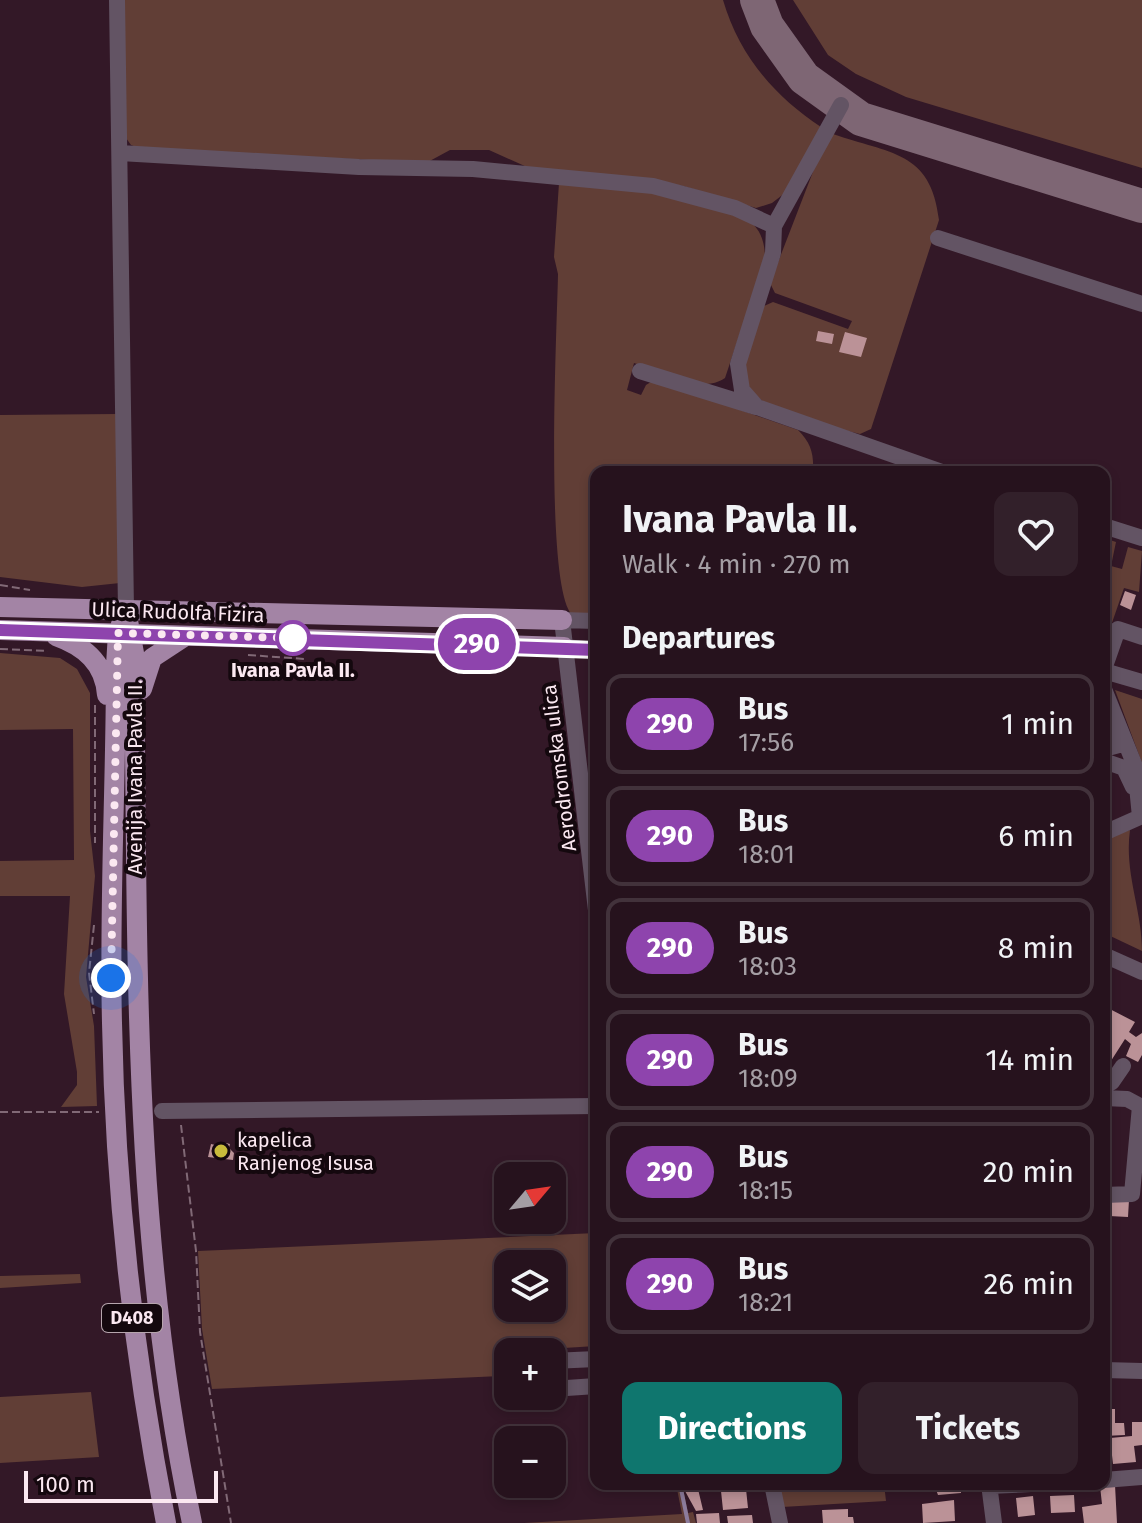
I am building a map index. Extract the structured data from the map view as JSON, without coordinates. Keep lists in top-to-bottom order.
{
  "streets": {
    "main road": ["Ulica Rudolfa Fizira", "Avenija Ivana Pavla II.", "D408"],
    "street": ["Aerodromska ulica"]
  },
  "crossings": [
    ["Ulica Rudolfa Fizira", "Aerodromska ulica"],
    ["Ulica Rudolfa Fizira", "Avenija Ivana Pavla II."]
  ],
  "places": ["Ivana Pavla II.", "kapelica Ranjenog Isusa"],
  "lines": ["bus line 290"],
  "scale_bar": "100 m",
  "north": "top right",
  "page": {
    "on_map": "290",
    "heading": [
      ["Ivana Pavla II.", "Walk · 4 min · 270 m"],
      "Departures"
    ],
    "list": [
      {
        "mark": "290",
        "name": "Bus",
        "note": "17:56",
        "value": "1 min"
      },
      {
        "mark": "290",
        "name": "Bus",
        "note": "18:01",
        "value": "6 min"
      },
      {
        "mark": "290",
        "name": "Bus",
        "note": "18:03",
        "value": "8 min"
      },
      {
        "mark": "290",
        "name": "Bus",
        "note": "18:09",
        "value": "14 min"
      },
      {
        "mark": "290",
        "name": "Bus",
        "note": "18:15",
        "value": "20 min"
      },
      {
        "mark": "290",
        "name": "Bus",
        "note": "18:21",
        "value": "26 min"
      }
    ],
    "map_buttons": ["+", "−"],
    "buttons": ["Directions", "Tickets"],
    "scale": "100 m"
  }
}
